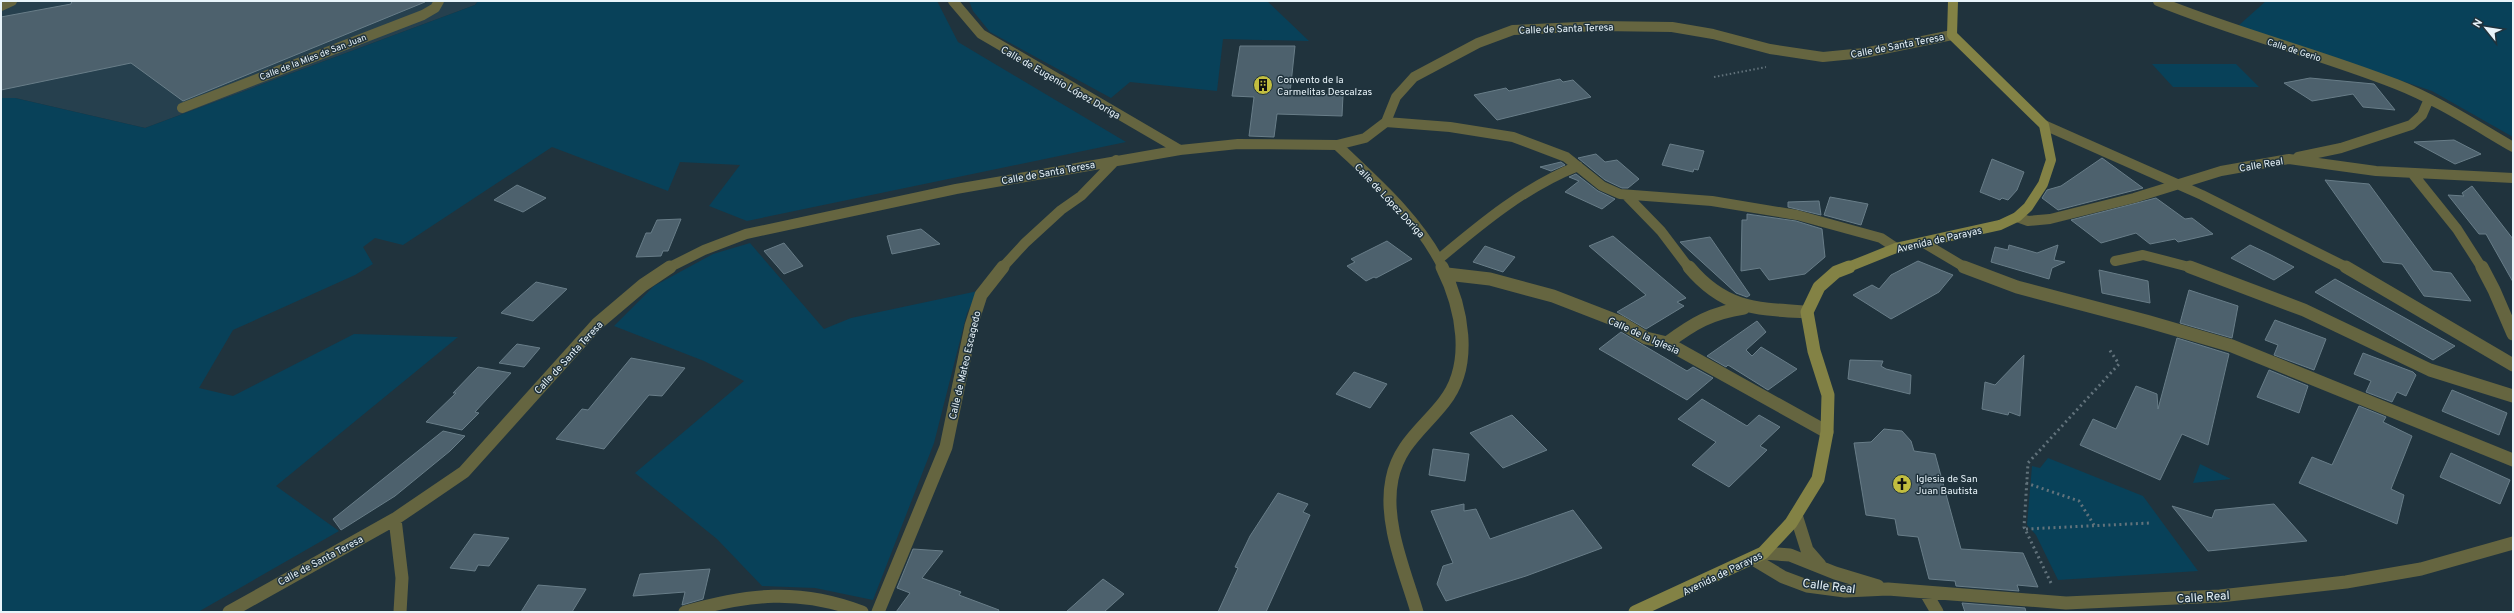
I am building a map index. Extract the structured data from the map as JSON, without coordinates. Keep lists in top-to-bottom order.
{
  "streets": {
    "street": [
      "Calle de Santa Teresa",
      "Calle de Gerio",
      "Calle de la Mies de San Juan",
      "Calle de Eugenio López Doriga",
      "Calle Real",
      "Calle de López Doriga",
      "Avenida de Parayas",
      "Calle de la Iglesia",
      "Calle de Mateo Escagedo"
    ]
  },
  "crossings": [
    ["Calle de Santa Teresa", "Calle de Eugenio López Doriga"],
    ["Calle de Santa Teresa", "Calle de López Doriga"],
    ["Calle de Santa Teresa", "Calle de Mateo Escagedo"],
    ["Calle Real", "Avenida de Parayas"],
    ["Calle de López Doriga", "Calle de la Iglesia"],
    ["Avenida de Parayas", "Calle de la Iglesia"]
  ],
  "places": {
    "building": ["Convento de la Carmelitas Descalzas"],
    "church": ["Iglesia de San Juan Bautista"]
  },
  "north": "top left"
}
